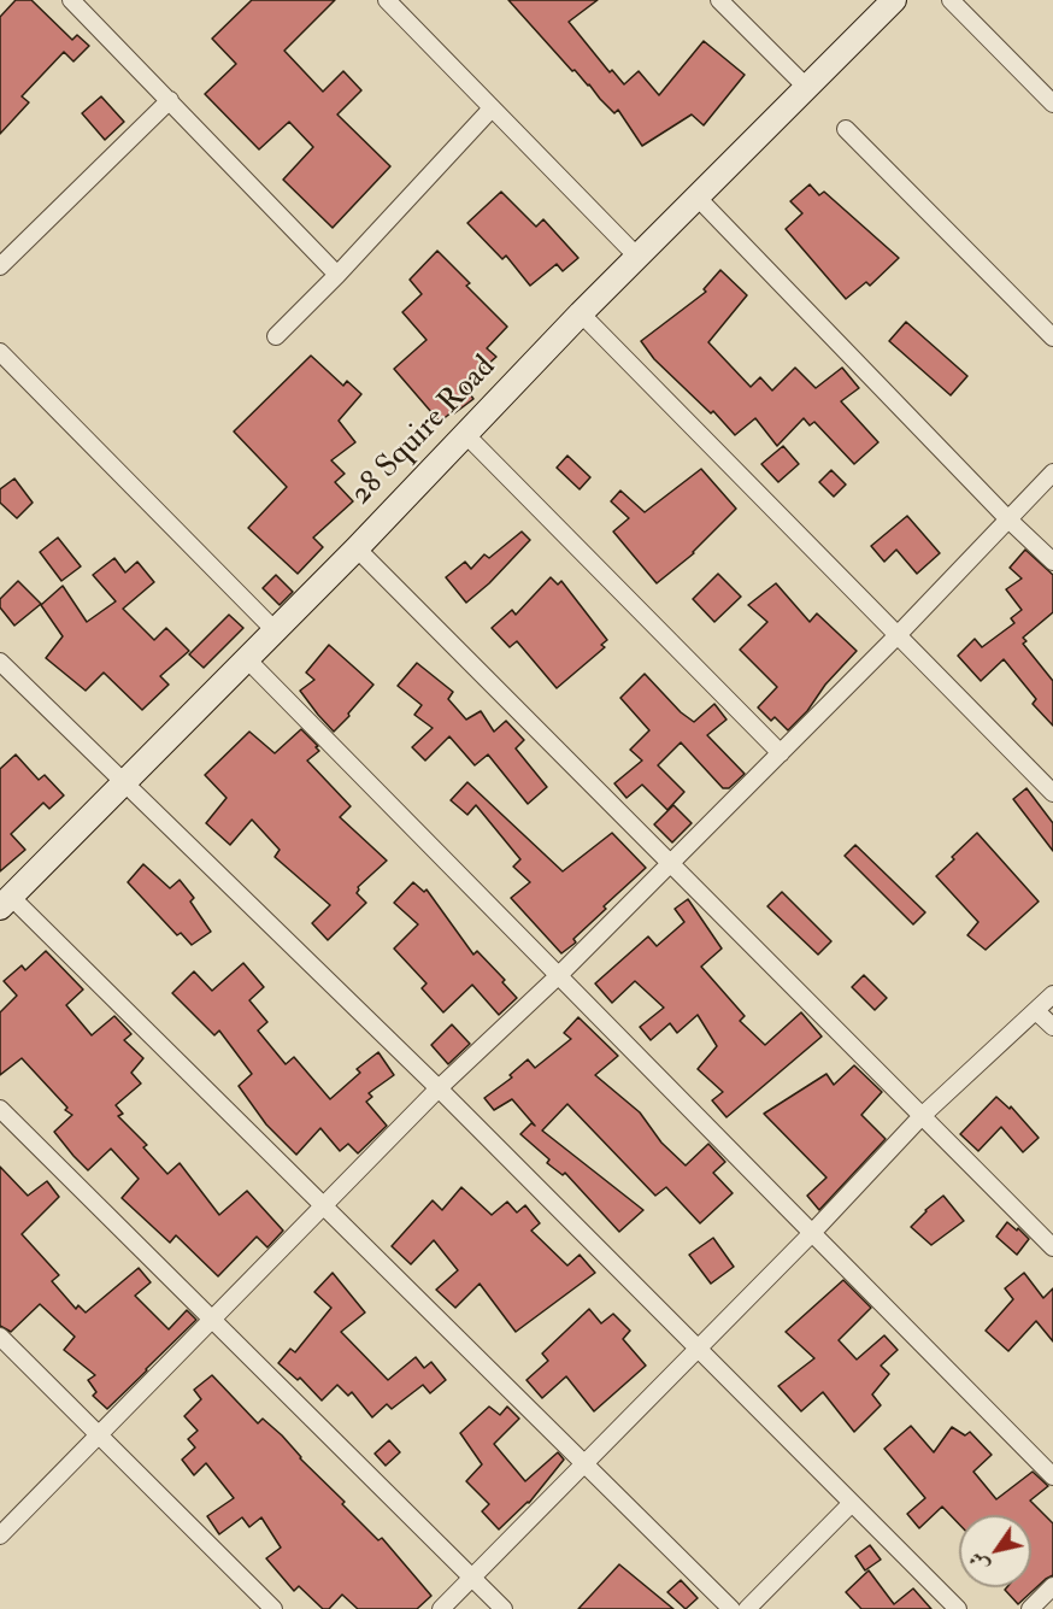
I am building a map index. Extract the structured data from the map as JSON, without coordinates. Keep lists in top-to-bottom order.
{
  "streets": {
    "street": ["28 Squire Road"]
  },
  "north": "bottom left"
}
